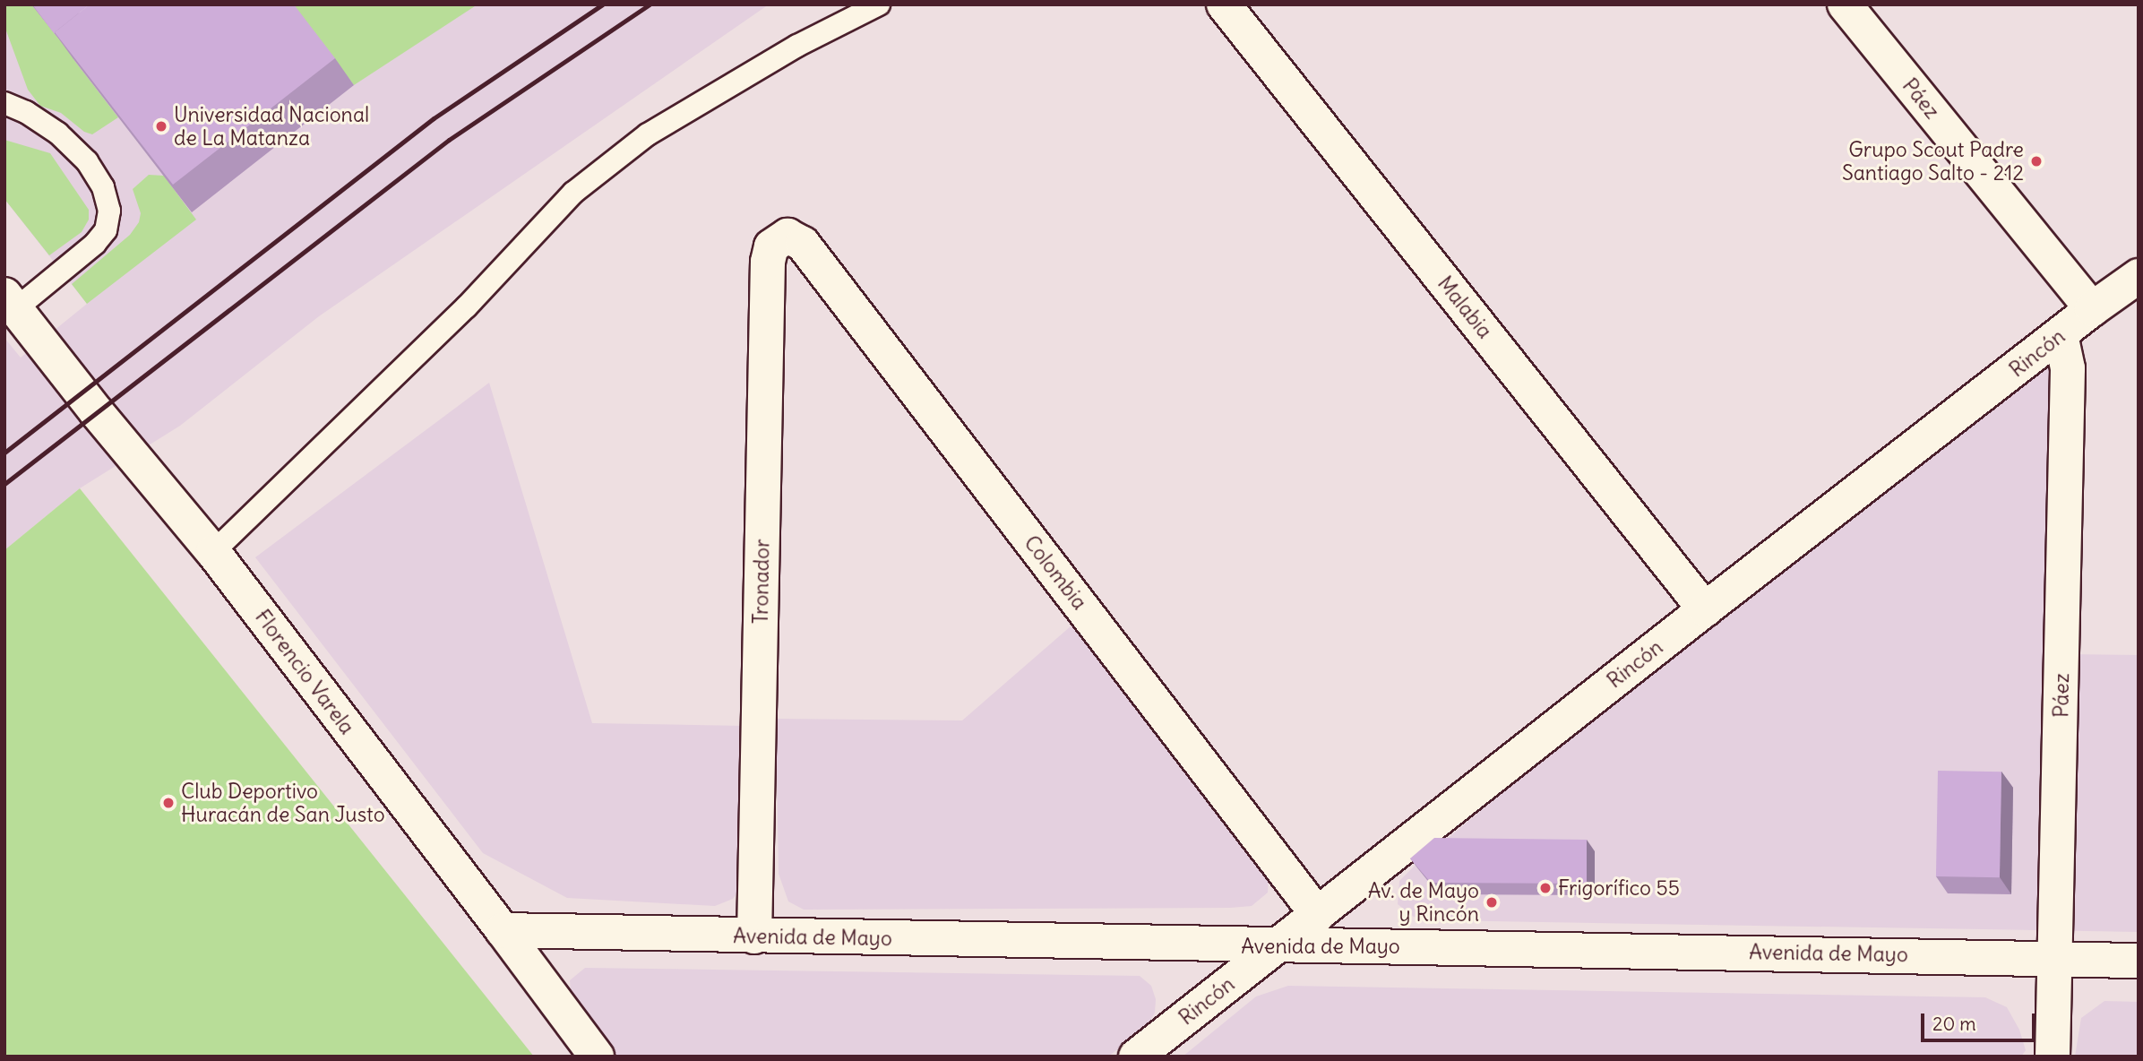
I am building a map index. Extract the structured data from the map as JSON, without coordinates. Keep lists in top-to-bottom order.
{
  "streets": {
    "street": [
      "Páez",
      "Malabia",
      "Rincón",
      "Colombia",
      "Tronador",
      "Florencio Varela",
      "Avenida de Mayo"
    ]
  },
  "crossings": [
    ["Páez", "Rincón"],
    ["Páez", "Avenida de Mayo"],
    ["Malabia", "Rincón"],
    ["Rincón", "Colombia"],
    ["Rincón", "Avenida de Mayo"],
    ["Colombia", "Tronador"],
    ["Tronador", "Avenida de Mayo"],
    ["Florencio Varela", "Avenida de Mayo"]
  ],
  "places": [
    "Universidad Nacional de La Matanza",
    "Grupo Scout Padre Santiago Salto - 212",
    "Club Deportivo Huracán de San Justo",
    "Frigorífico 55",
    "Av. de Mayo y Rincón"
  ],
  "scale_bar": "20 m"
}
